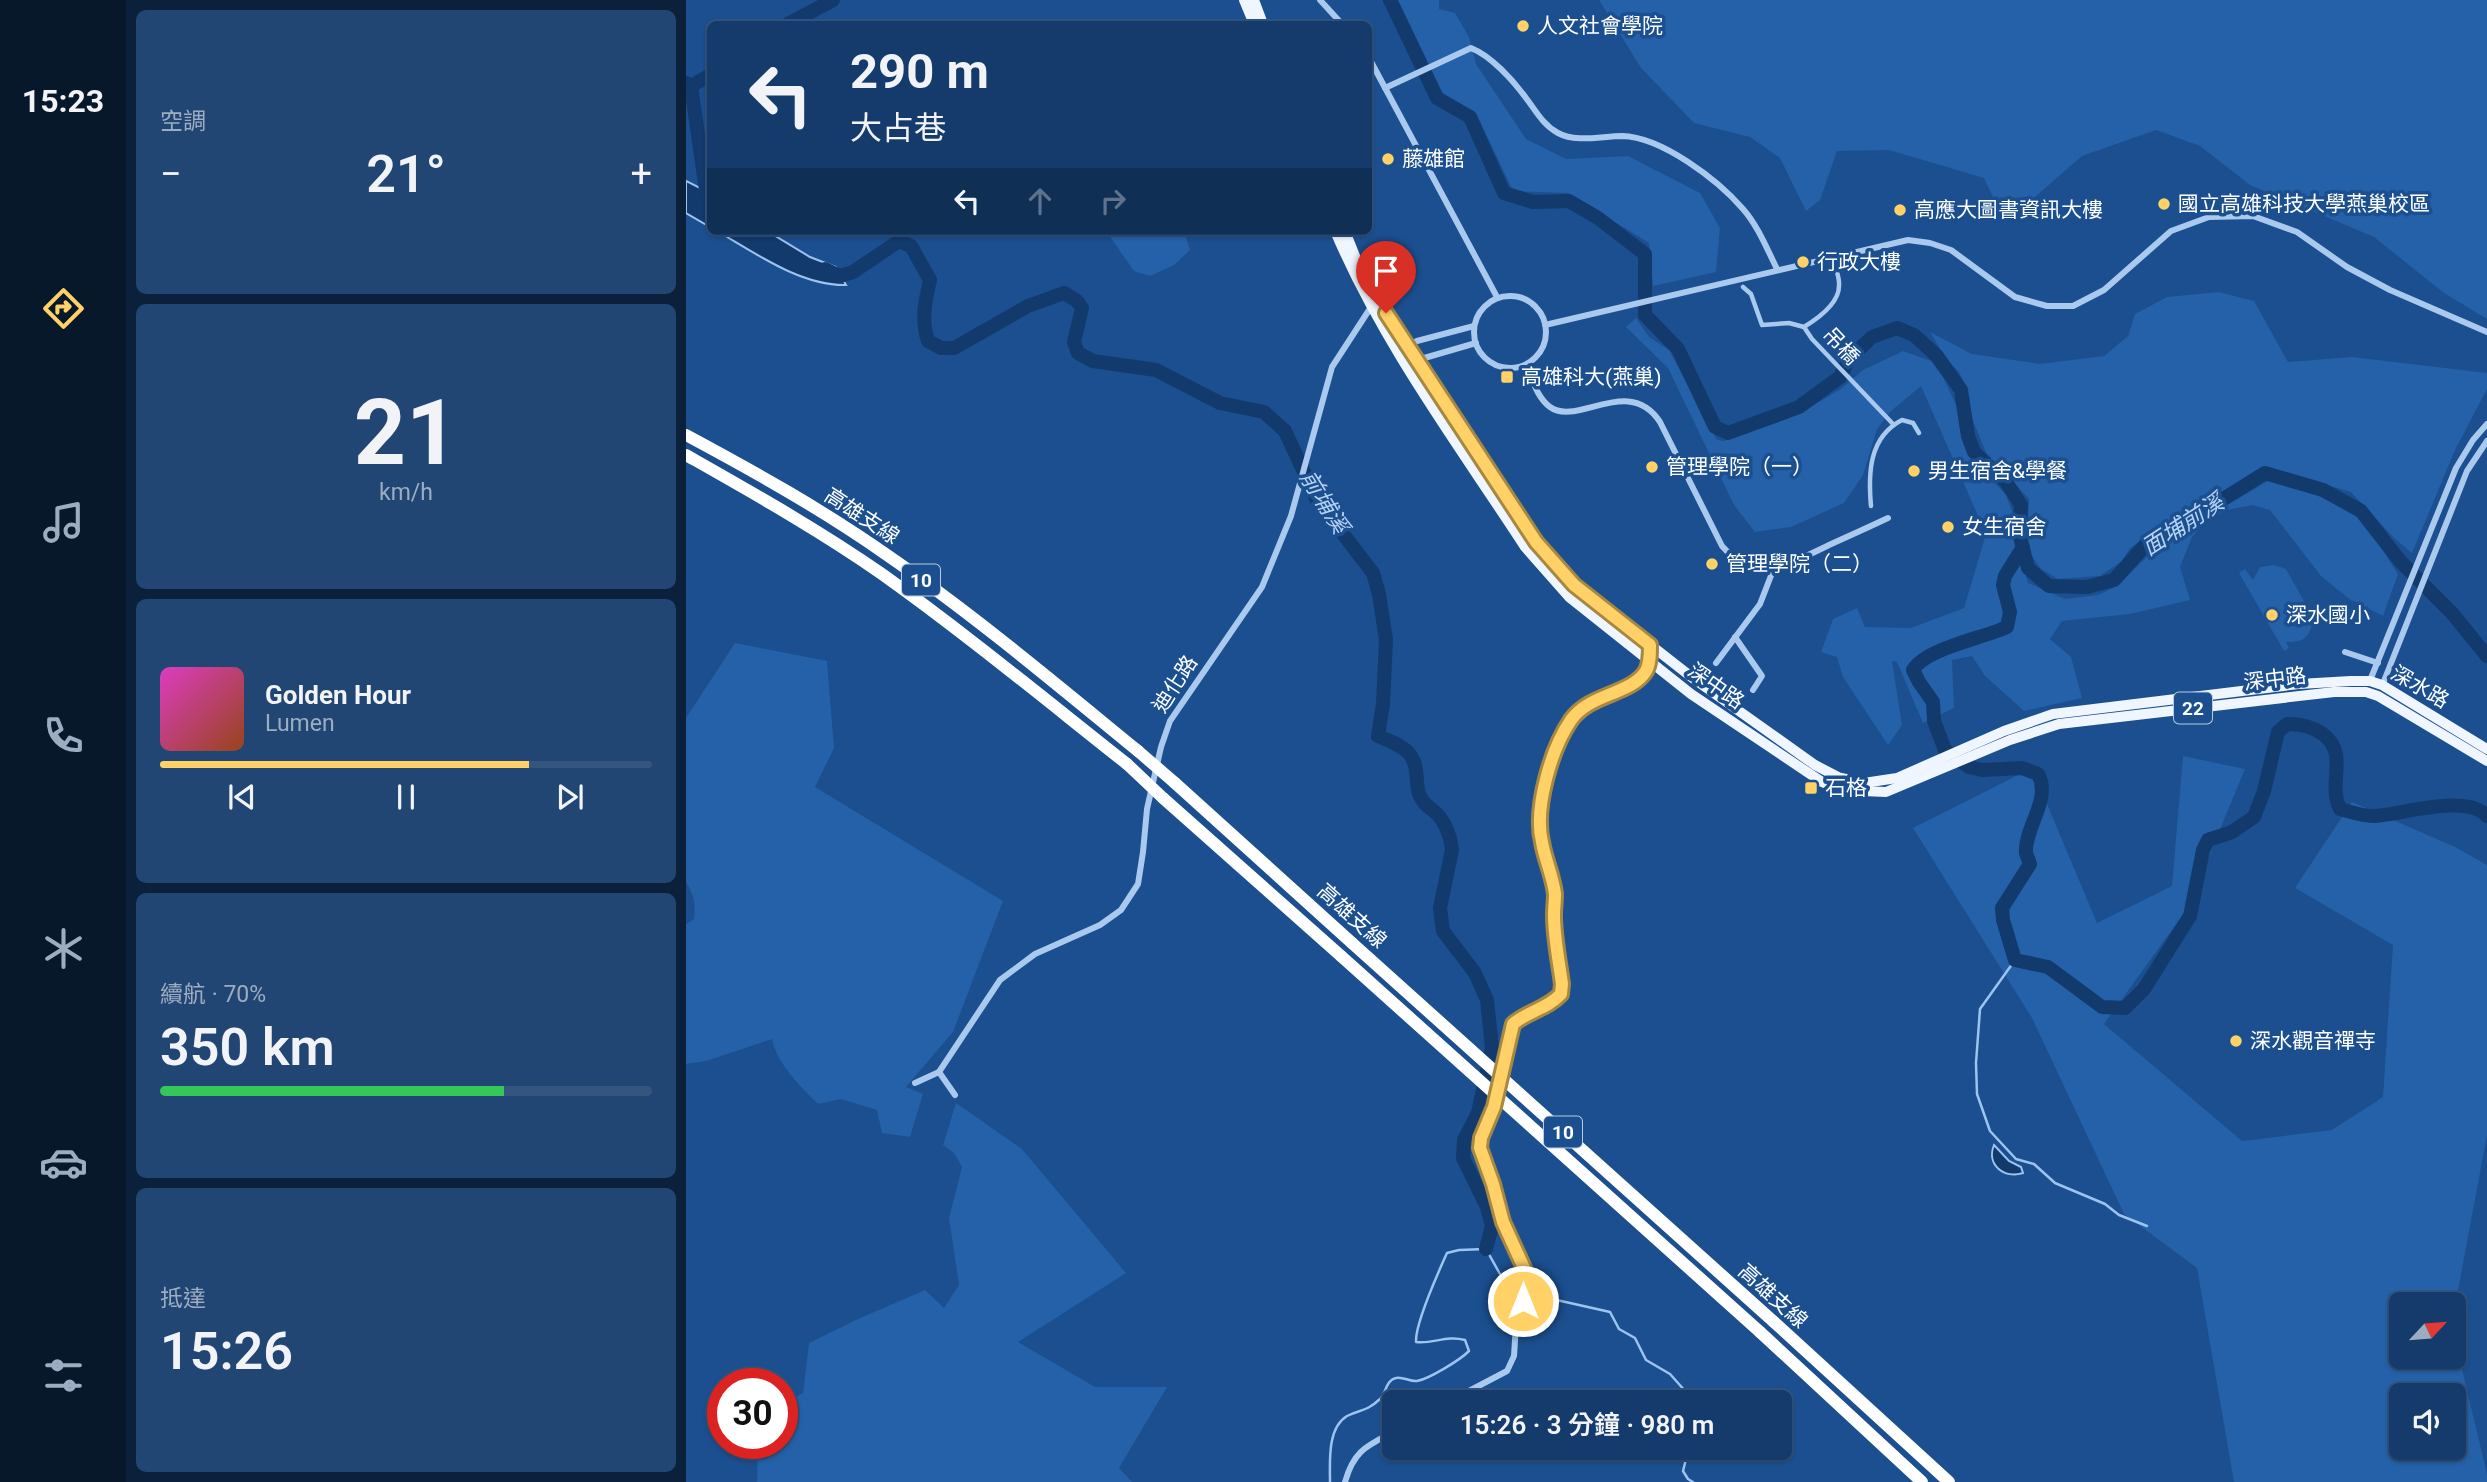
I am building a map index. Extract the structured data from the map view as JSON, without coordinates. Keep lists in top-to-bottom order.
{
  "streets": {
    "highway": ["高雄支線", "10"],
    "main road": ["深中路", "深水路", "22"],
    "street": ["吊橋", "迪化路"]
  },
  "crossings": [
    ["深中路", "迪化路"],
    ["深中路", "深水路"]
  ],
  "water": ["前埔溪", "面埔前溪"],
  "places": {
    "other": [
      "人文社會學院",
      "藤雄館",
      "國立高雄科技大學燕巢校區",
      "高應大圖書資訊大樓",
      "行政大樓",
      "管理學院（一）",
      "男生宿舍&學餐",
      "女生宿舍",
      "管理學院（二）",
      "深水國小",
      "深水觀音禪寺"
    ],
    "transit": ["高雄科大(燕巢)", "石格"]
  },
  "north": "top right",
  "page": {
    "tabs": "15:23",
    "tile": [
      "空調",
      ["21", "km/h"],
      ["續航 · 70%", "350 km"],
      ["抵達", "15:26"]
    ],
    "turn": ["290 m", "大占巷"],
    "heat": ["−", "21°", "+"],
    "song": ["Golden Hour", "Lumen"],
    "limit": "30",
    "trip": "15:26 · 3 分鐘 · 980 m"
  }
}
